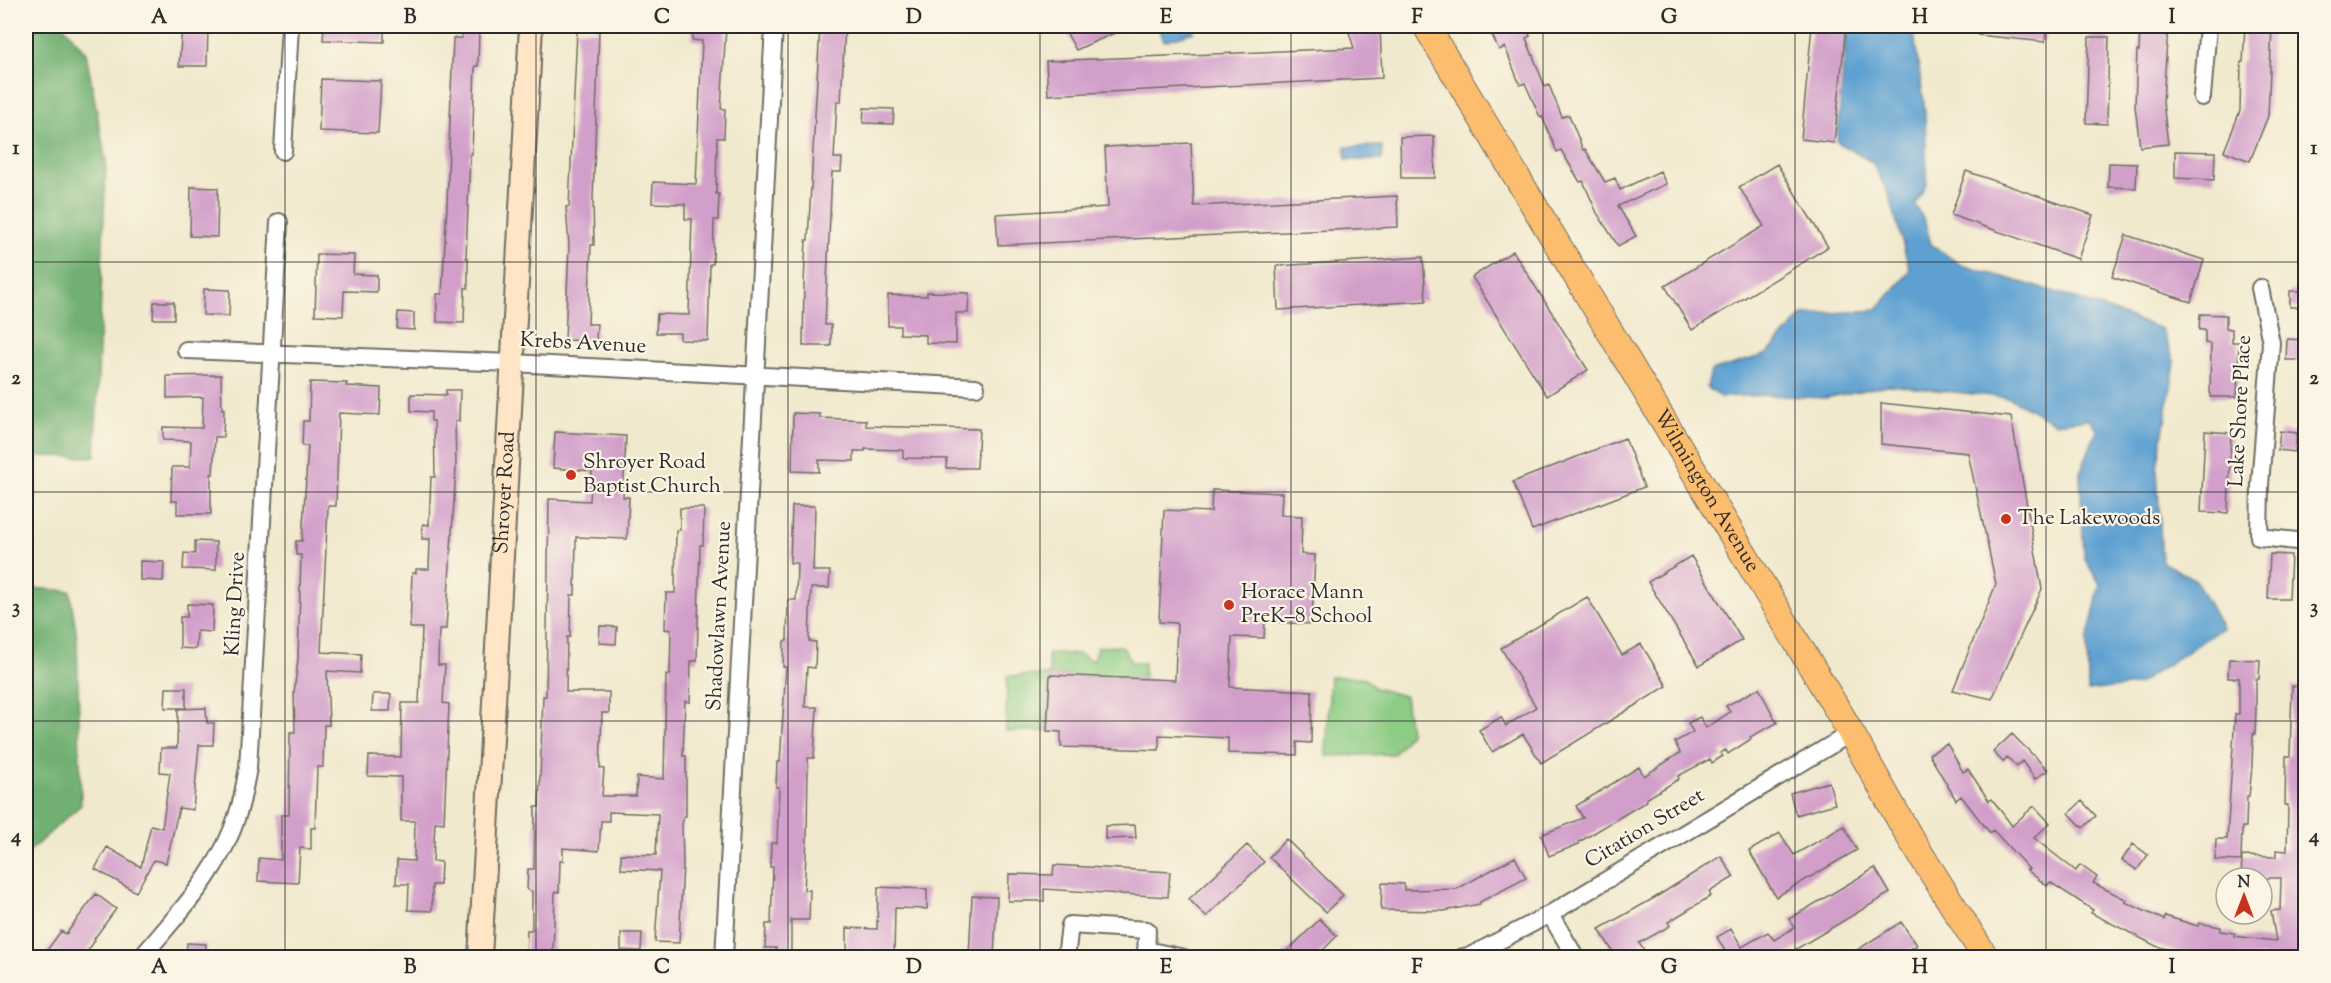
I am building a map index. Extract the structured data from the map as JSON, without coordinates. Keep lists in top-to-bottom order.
{
  "streets": {
    "main road": ["Shroyer Road", "Wilmington Avenue"],
    "street": [
      "Krebs Avenue",
      "Lake Shore Place",
      "Kling Drive",
      "Shadowlawn Avenue",
      "Citation Street"
    ]
  },
  "crossings": [
    ["Krebs Avenue", "Shroyer Road"],
    ["Krebs Avenue", "Kling Drive"],
    ["Krebs Avenue", "Shadowlawn Avenue"],
    ["Wilmington Avenue", "Citation Street"]
  ],
  "places": ["Shroyer Road Baptist Church", "The Lakewoods", "Horace Mann PreK–8 School"],
  "north": "top",
  "grid": {
    "columns": [
      "A",
      "B",
      "C",
      "D",
      "E",
      "F",
      "G",
      "H",
      "I"
    ],
    "rows": [
      "1",
      "2",
      "3",
      "4"
    ]
  }
}
